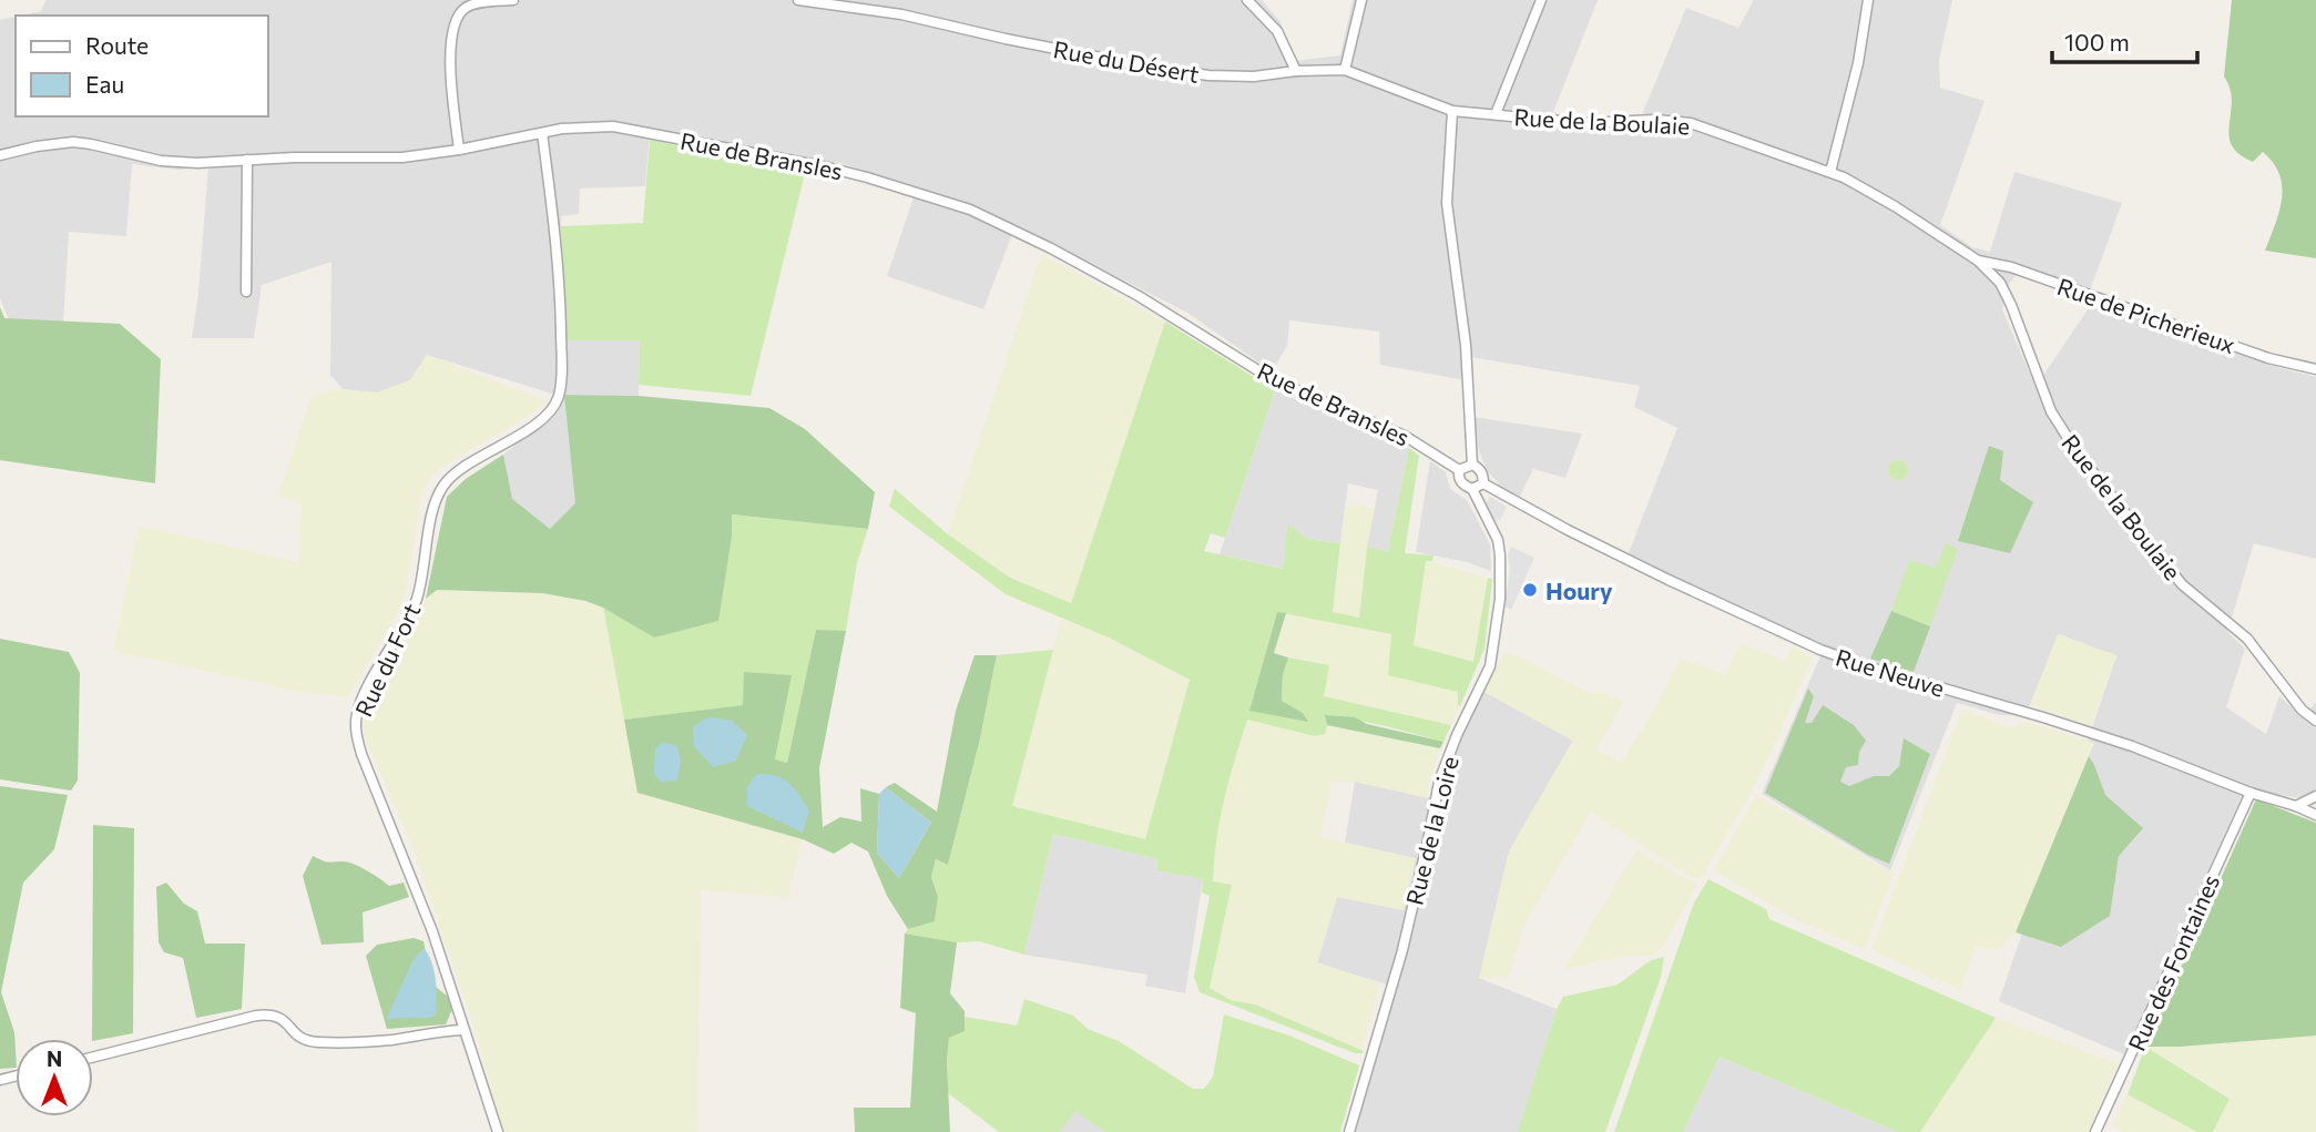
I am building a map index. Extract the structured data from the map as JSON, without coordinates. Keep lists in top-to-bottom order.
{
  "streets": {
    "street": [
      "Rue du Désert",
      "Rue de la Boulaie",
      "Rue de Bransles",
      "Rue de Picherieux",
      "Rue du Fort",
      "Rue Neuve",
      "Rue de la Loire",
      "Rue des Fontaines"
    ]
  },
  "crossings": [
    ["Rue du Désert", "Rue de la Boulaie"],
    ["Rue de la Boulaie", "Rue de Picherieux"],
    ["Rue de Bransles", "Rue du Fort"],
    ["Rue de Bransles", "Rue Neuve"],
    ["Rue de Bransles", "Rue de la Loire"],
    ["Rue Neuve", "Rue de la Loire"],
    ["Rue Neuve", "Rue des Fontaines"]
  ],
  "places": ["Houry"],
  "legend": ["Route", "Eau"],
  "scale_bar": "100 m",
  "north": "top"
}
